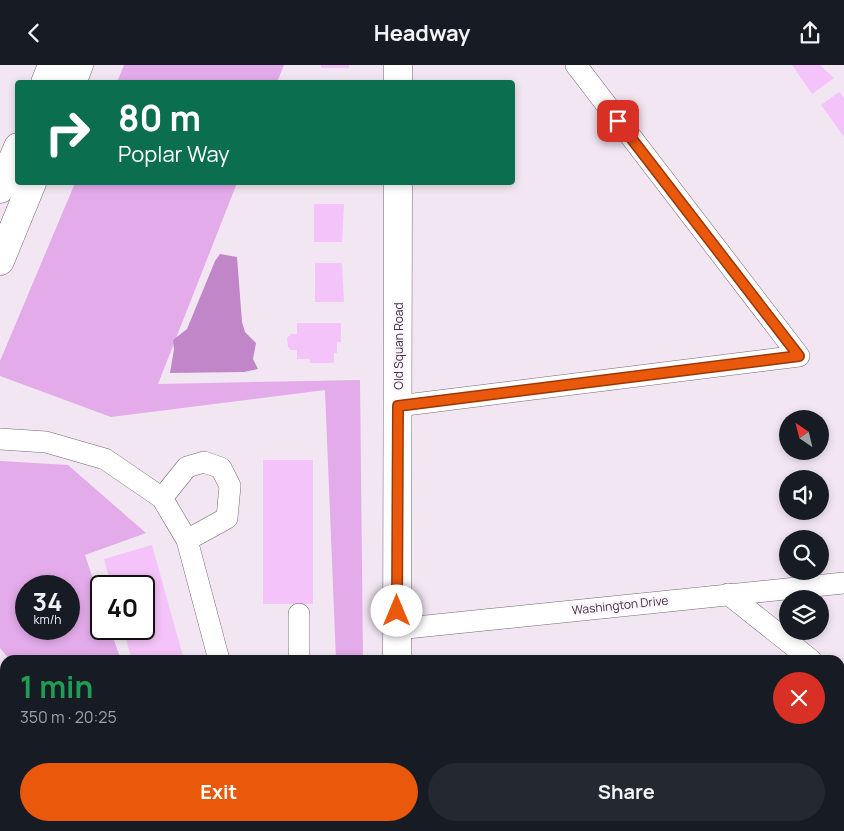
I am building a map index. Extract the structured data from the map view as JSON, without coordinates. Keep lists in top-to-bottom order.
{
  "streets": {
    "main road": ["Old Squan Road"],
    "street": ["Washington Drive"]
  },
  "crossings": [
    ["Old Squan Road", "Washington Drive"]
  ],
  "north": "top left",
  "page": {
    "header": "Headway",
    "turn": ["80 m", "Poplar Way"],
    "speed": "34 km/h",
    "limit": "40",
    "heading": ["1 min", "350 m · 20:25"],
    "buttons": ["Exit", "Share"]
  }
}
